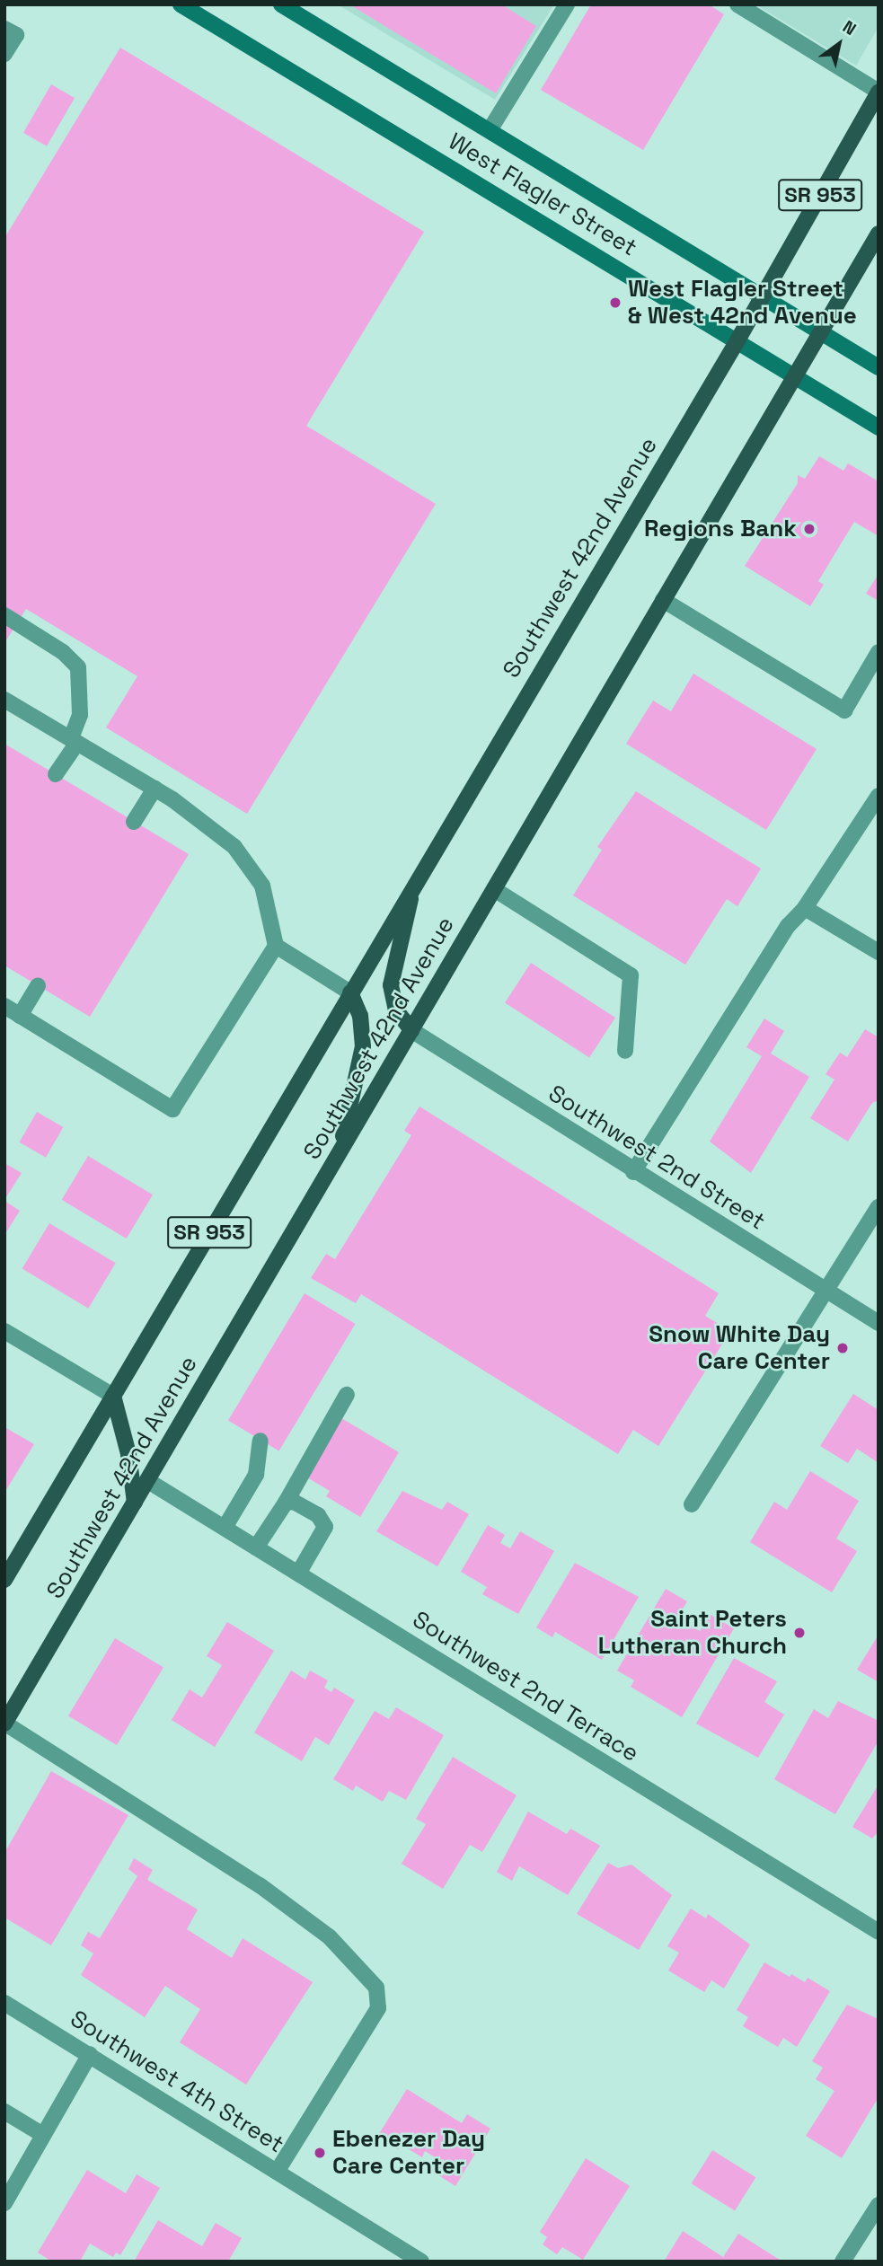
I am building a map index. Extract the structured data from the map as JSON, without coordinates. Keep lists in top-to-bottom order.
{
  "streets": {
    "main road": ["West Flagler Street", "SR 953", "Southwest 42nd Avenue"],
    "street": ["Southwest 2nd Street", "Southwest 2nd Terrace", "Southwest 4th Street"]
  },
  "crossings": [
    ["West Flagler Street", "SR 953"],
    ["West Flagler Street", "Southwest 42nd Avenue"],
    ["SR 953", "Southwest 42nd Avenue"],
    ["Southwest 42nd Avenue", "Southwest 2nd Street"],
    ["Southwest 42nd Avenue", "Southwest 2nd Terrace"]
  ],
  "places": [
    "West Flagler Street & West 42nd Avenue",
    "Regions Bank",
    "Snow White Day Care Center",
    "Saint Peters Lutheran Church",
    "Ebenezer Day Care Center"
  ],
  "north": "top right"
}
